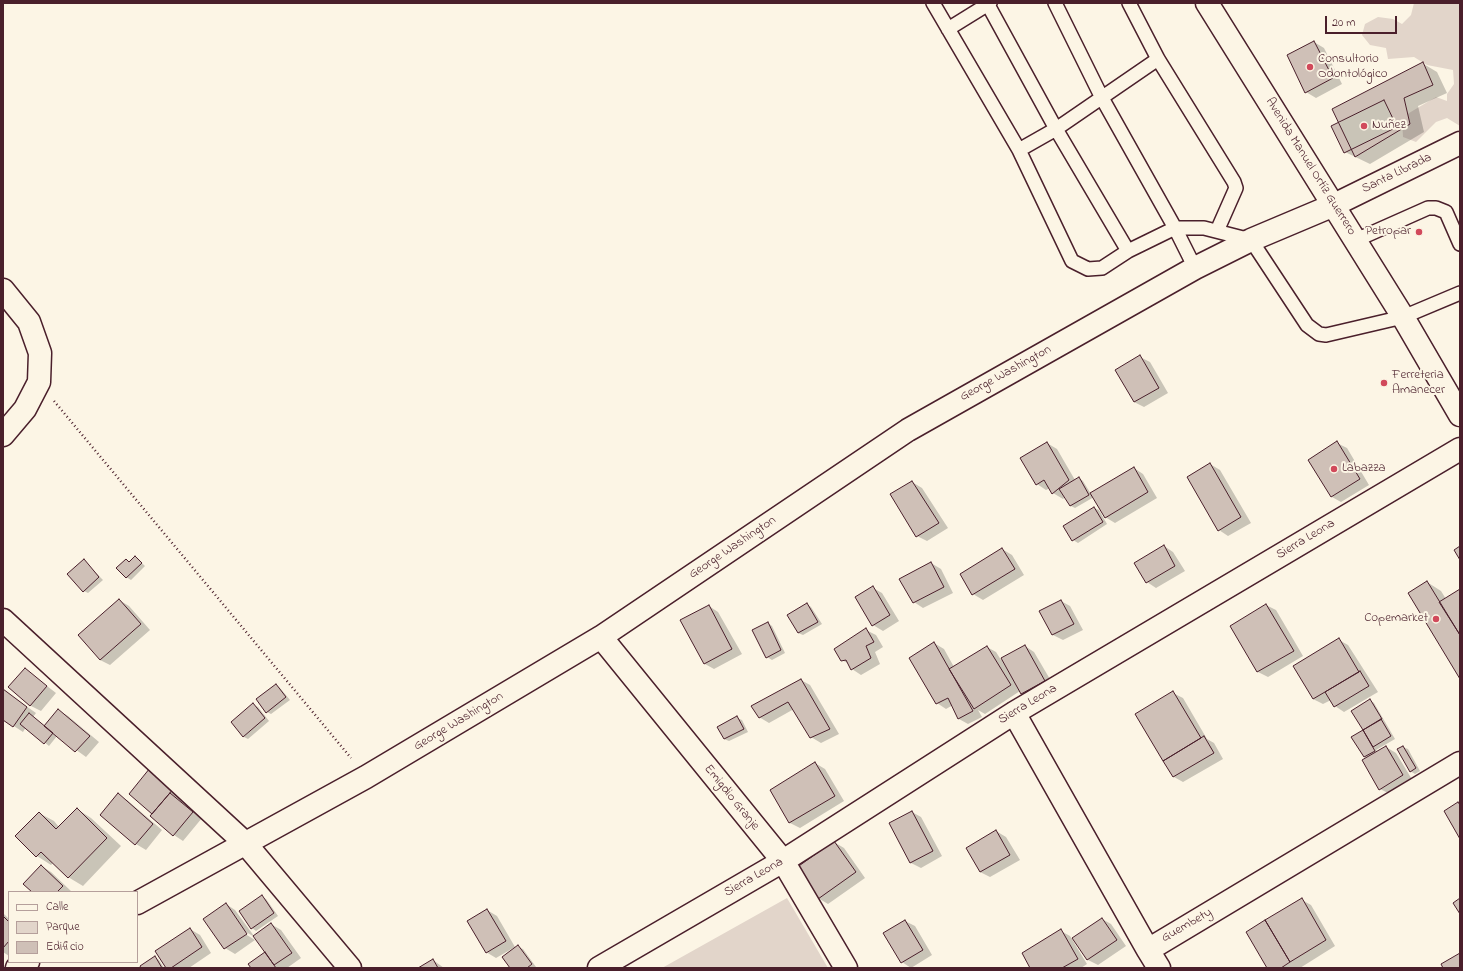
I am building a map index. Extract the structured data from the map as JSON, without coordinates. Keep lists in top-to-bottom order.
{
  "streets": {
    "street": [
      "Avenida Manuel Ortíz Guerrero",
      "Santa Librada",
      "George Washington",
      "Sierra Leona",
      "Emigdio Granje",
      "Guembety"
    ]
  },
  "crossings": [
    ["Avenida Manuel Ortíz Guerrero", "Santa Librada"],
    ["Avenida Manuel Ortíz Guerrero", "George Washington"],
    ["Santa Librada", "George Washington"],
    ["George Washington", "Emigdio Granje"],
    ["Sierra Leona", "Emigdio Granje"],
    ["Sierra Leona", "Guembety"]
  ],
  "places": [
    "Consultorio Odontológico",
    "Nuñez",
    "Petropar",
    "Ferreteria Amanecer",
    "Labazza",
    "Copemarket"
  ],
  "legend": ["Calle", "Parque", "Edificio"],
  "scale_bar": "20 m"
}
